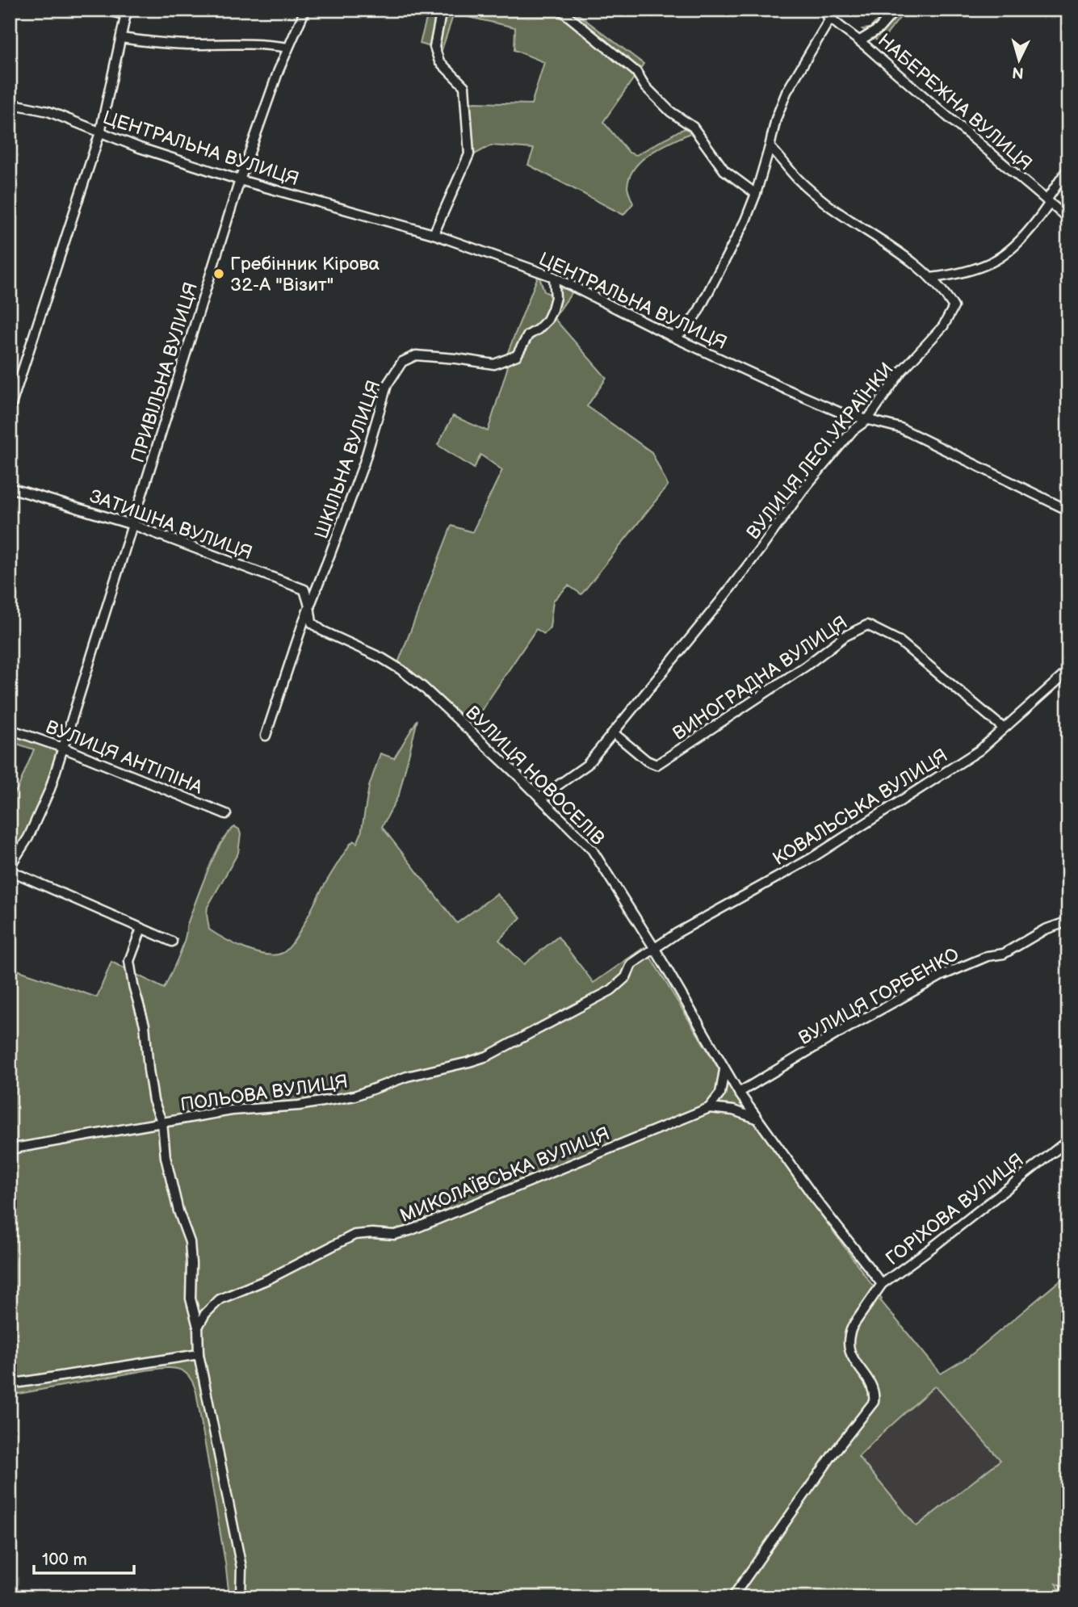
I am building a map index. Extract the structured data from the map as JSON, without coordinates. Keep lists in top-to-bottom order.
{
  "streets": {
    "street": [
      "НАБЕРЕЖНА ВУЛИЦЯ",
      "ЦЕНТРАЛЬНА ВУЛИЦЯ",
      "ПРИВІЛЬНА ВУЛИЦЯ",
      "ВУЛИЦЯ ЛЕСІ УКРАЇНКИ",
      "ШКІЛЬНА ВУЛИЦЯ",
      "ЗАТИШНА ВУЛИЦЯ",
      "ВИНОГРАДНА ВУЛИЦЯ",
      "ВУЛИЦЯ АНТІПІНА",
      "ВУЛИЦЯ НОВОСЕЛІВ",
      "КОВАЛЬСЬКА ВУЛИЦЯ",
      "ВУЛИЦЯ ГОРБЕНКО",
      "ПОЛЬОВА ВУЛИЦЯ",
      "МИКОЛАЇВСЬКА ВУЛИЦЯ",
      "ГОРІХОВА ВУЛИЦЯ"
    ]
  },
  "crossings": [
    ["ЦЕНТРАЛЬНА ВУЛИЦЯ", "ПРИВІЛЬНА ВУЛИЦЯ"],
    ["ЦЕНТРАЛЬНА ВУЛИЦЯ", "ВУЛИЦЯ ЛЕСІ УКРАЇНКИ"],
    ["ЦЕНТРАЛЬНА ВУЛИЦЯ", "ШКІЛЬНА ВУЛИЦЯ"],
    ["ПРИВІЛЬНА ВУЛИЦЯ", "ЗАТИШНА ВУЛИЦЯ"],
    ["ПРИВІЛЬНА ВУЛИЦЯ", "ВУЛИЦЯ АНТІПІНА"],
    ["ВУЛИЦЯ ЛЕСІ УКРАЇНКИ", "ВИНОГРАДНА ВУЛИЦЯ"],
    ["ВУЛИЦЯ ЛЕСІ УКРАЇНКИ", "ВУЛИЦЯ НОВОСЕЛІВ"],
    ["ШКІЛЬНА ВУЛИЦЯ", "ЗАТИШНА ВУЛИЦЯ"],
    ["ШКІЛЬНА ВУЛИЦЯ", "ВУЛИЦЯ НОВОСЕЛІВ"],
    ["ЗАТИШНА ВУЛИЦЯ", "ВУЛИЦЯ НОВОСЕЛІВ"],
    ["ВИНОГРАДНА ВУЛИЦЯ", "КОВАЛЬСЬКА ВУЛИЦЯ"],
    ["ВУЛИЦЯ НОВОСЕЛІВ", "КОВАЛЬСЬКА ВУЛИЦЯ"],
    ["ВУЛИЦЯ НОВОСЕЛІВ", "ВУЛИЦЯ ГОРБЕНКО"],
    ["ВУЛИЦЯ НОВОСЕЛІВ", "ПОЛЬОВА ВУЛИЦЯ"],
    ["ВУЛИЦЯ НОВОСЕЛІВ", "МИКОЛАЇВСЬКА ВУЛИЦЯ"],
    ["ВУЛИЦЯ НОВОСЕЛІВ", "ГОРІХОВА ВУЛИЦЯ"],
    ["КОВАЛЬСЬКА ВУЛИЦЯ", "ПОЛЬОВА ВУЛИЦЯ"]
  ],
  "places": ["Гребінник Кірова 32-А \"Візит\""],
  "scale_bar": "100 m",
  "north": "bottom"
}
